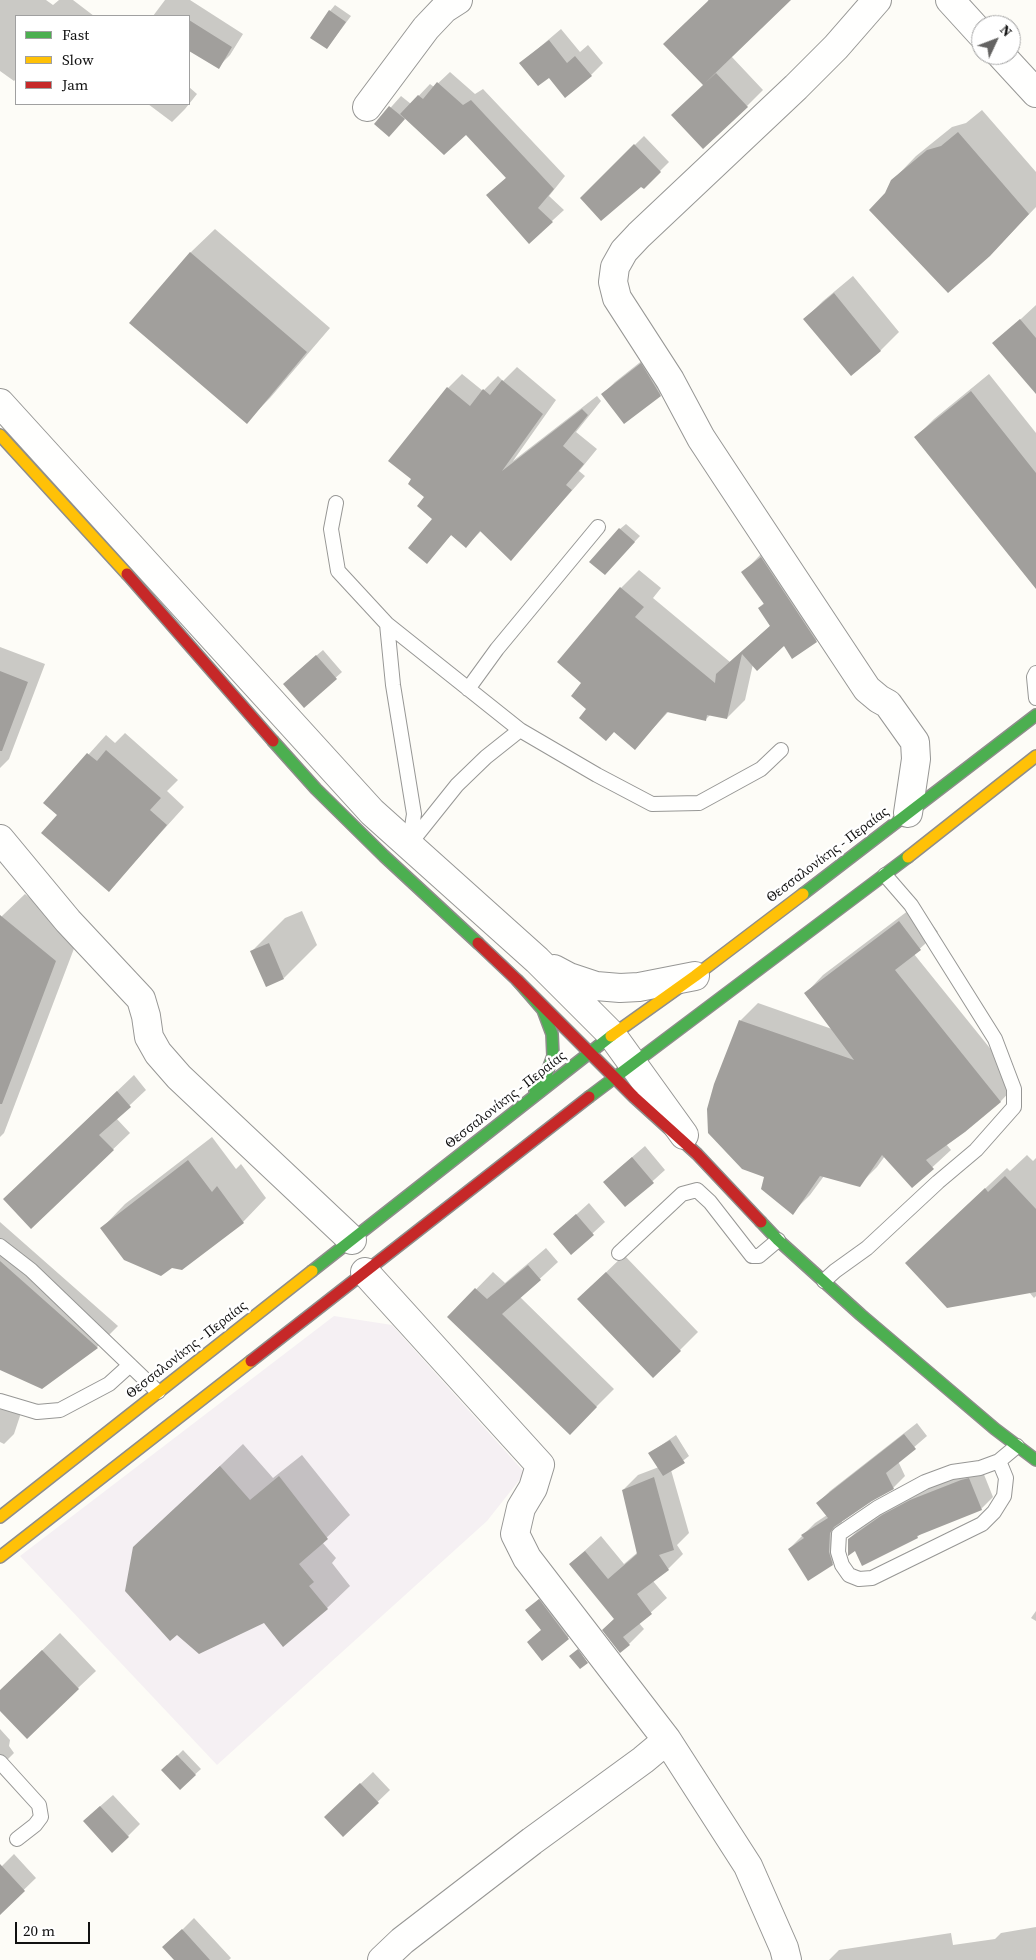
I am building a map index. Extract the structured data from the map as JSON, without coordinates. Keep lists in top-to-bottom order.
{
  "streets": {
    "main road": ["Θεσσαλονίκης - Περαίας"]
  },
  "legend": ["Fast", "Slow", "Jam"],
  "scale_bar": "20 m",
  "north": "top right"
}
